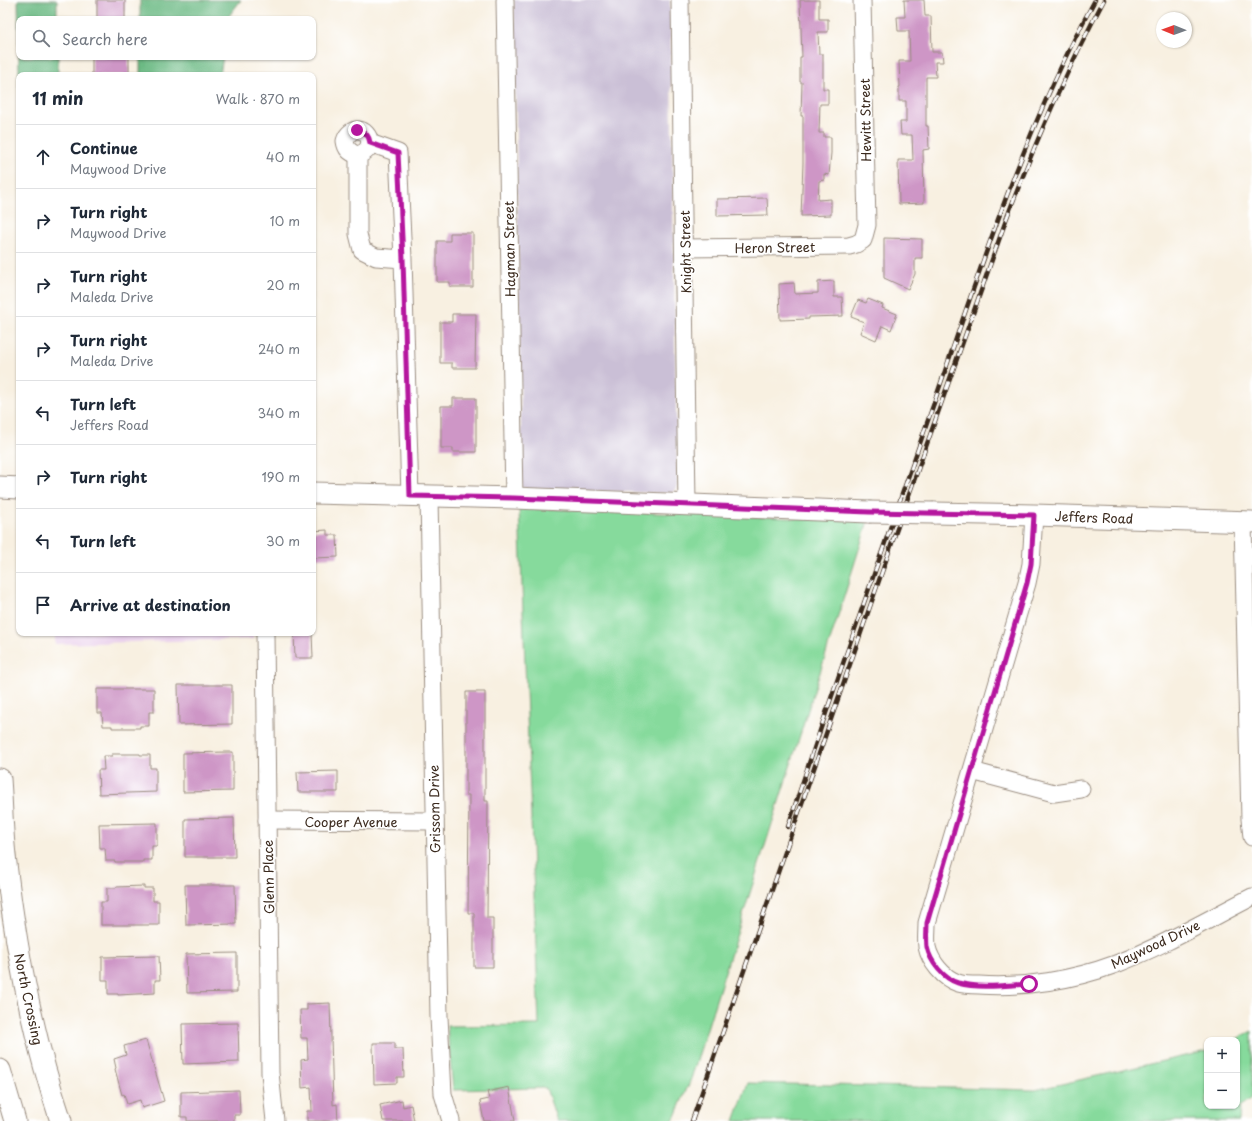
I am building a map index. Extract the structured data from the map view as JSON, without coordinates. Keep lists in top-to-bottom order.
{
  "streets": {
    "main road": ["Jeffers Road", "North Crossing"],
    "street": [
      "Hewitt Street",
      "Heron Street",
      "Hagman Street",
      "Knight Street",
      "Grissom Drive",
      "Cooper Avenue",
      "Glenn Place",
      "Maywood Drive"
    ]
  },
  "crossings": [
    ["Hewitt Street", "Heron Street"],
    ["Heron Street", "Knight Street"],
    ["Hagman Street", "Jeffers Road"],
    ["Knight Street", "Jeffers Road"],
    ["Jeffers Road", "Grissom Drive"],
    ["Grissom Drive", "Cooper Avenue"],
    ["Cooper Avenue", "Glenn Place"]
  ],
  "north": "left",
  "page": {
    "search": "Search here",
    "heading": ["11 min", "Walk · 870 m"],
    "list": [
      ["Continue", "Maywood Drive", "40 m"],
      ["Turn right", "Maywood Drive", "10 m"],
      ["Turn right", "Maleda Drive", "20 m"],
      ["Turn right", "Maleda Drive", "240 m"],
      ["Turn left", "Jeffers Road", "340 m"],
      ["Turn right", "190 m"],
      ["Turn left", "30 m"],
      "Arrive at destination"
    ],
    "map_buttons": ["+", "−"]
  }
}
